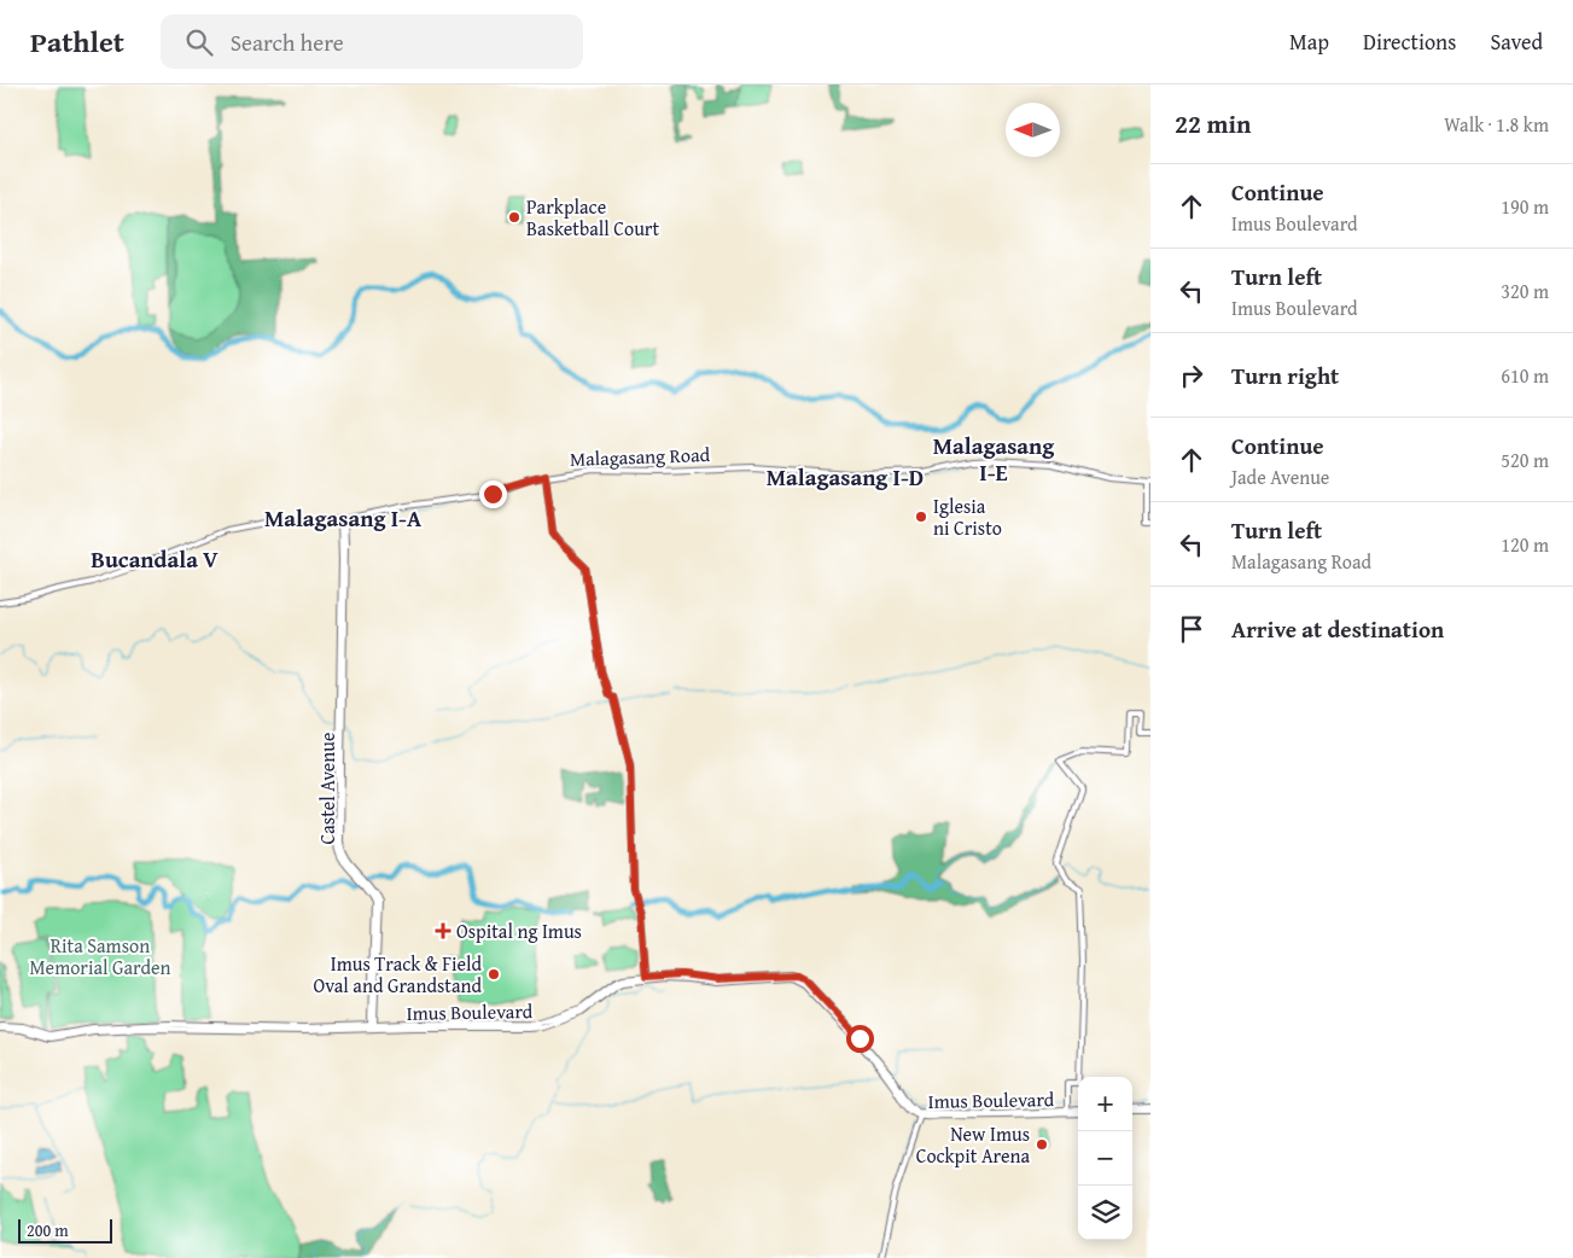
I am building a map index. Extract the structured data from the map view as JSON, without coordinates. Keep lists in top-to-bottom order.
{
  "streets": {
    "main road": ["Malagasang Road", "Castel Avenue", "Imus Boulevard"]
  },
  "crossings": [
    ["Malagasang Road", "Castel Avenue"],
    ["Castel Avenue", "Imus Boulevard"]
  ],
  "districts": [
    "Malagasang I-E",
    "Malagasang I-D",
    "Malagasang I-A",
    "Bucandala V"
  ],
  "parks": ["Rita Samson Memorial Garden"],
  "places": {
    "other": [
      "Parkplace Basketball Court",
      "Iglesia ni Cristo",
      "Imus Track & Field Oval and Grandstand",
      "New Imus Cockpit Arena"
    ],
    "health": ["Ospital ng Imus"]
  },
  "scale_bar": "200 m",
  "north": "left",
  "page": {
    "header": "Pathlet",
    "search": "Search here",
    "nav": ["Map", "Directions", "Saved"],
    "heading": ["22 min", "Walk · 1.8 km"],
    "list": [
      ["Continue", "Imus Boulevard", "190 m"],
      ["Turn left", "Imus Boulevard", "320 m"],
      ["Turn right", "610 m"],
      ["Continue", "Jade Avenue", "520 m"],
      ["Turn left", "Malagasang Road", "120 m"],
      "Arrive at destination"
    ],
    "map_buttons": ["+", "−"],
    "scale": "200 m"
  }
}
